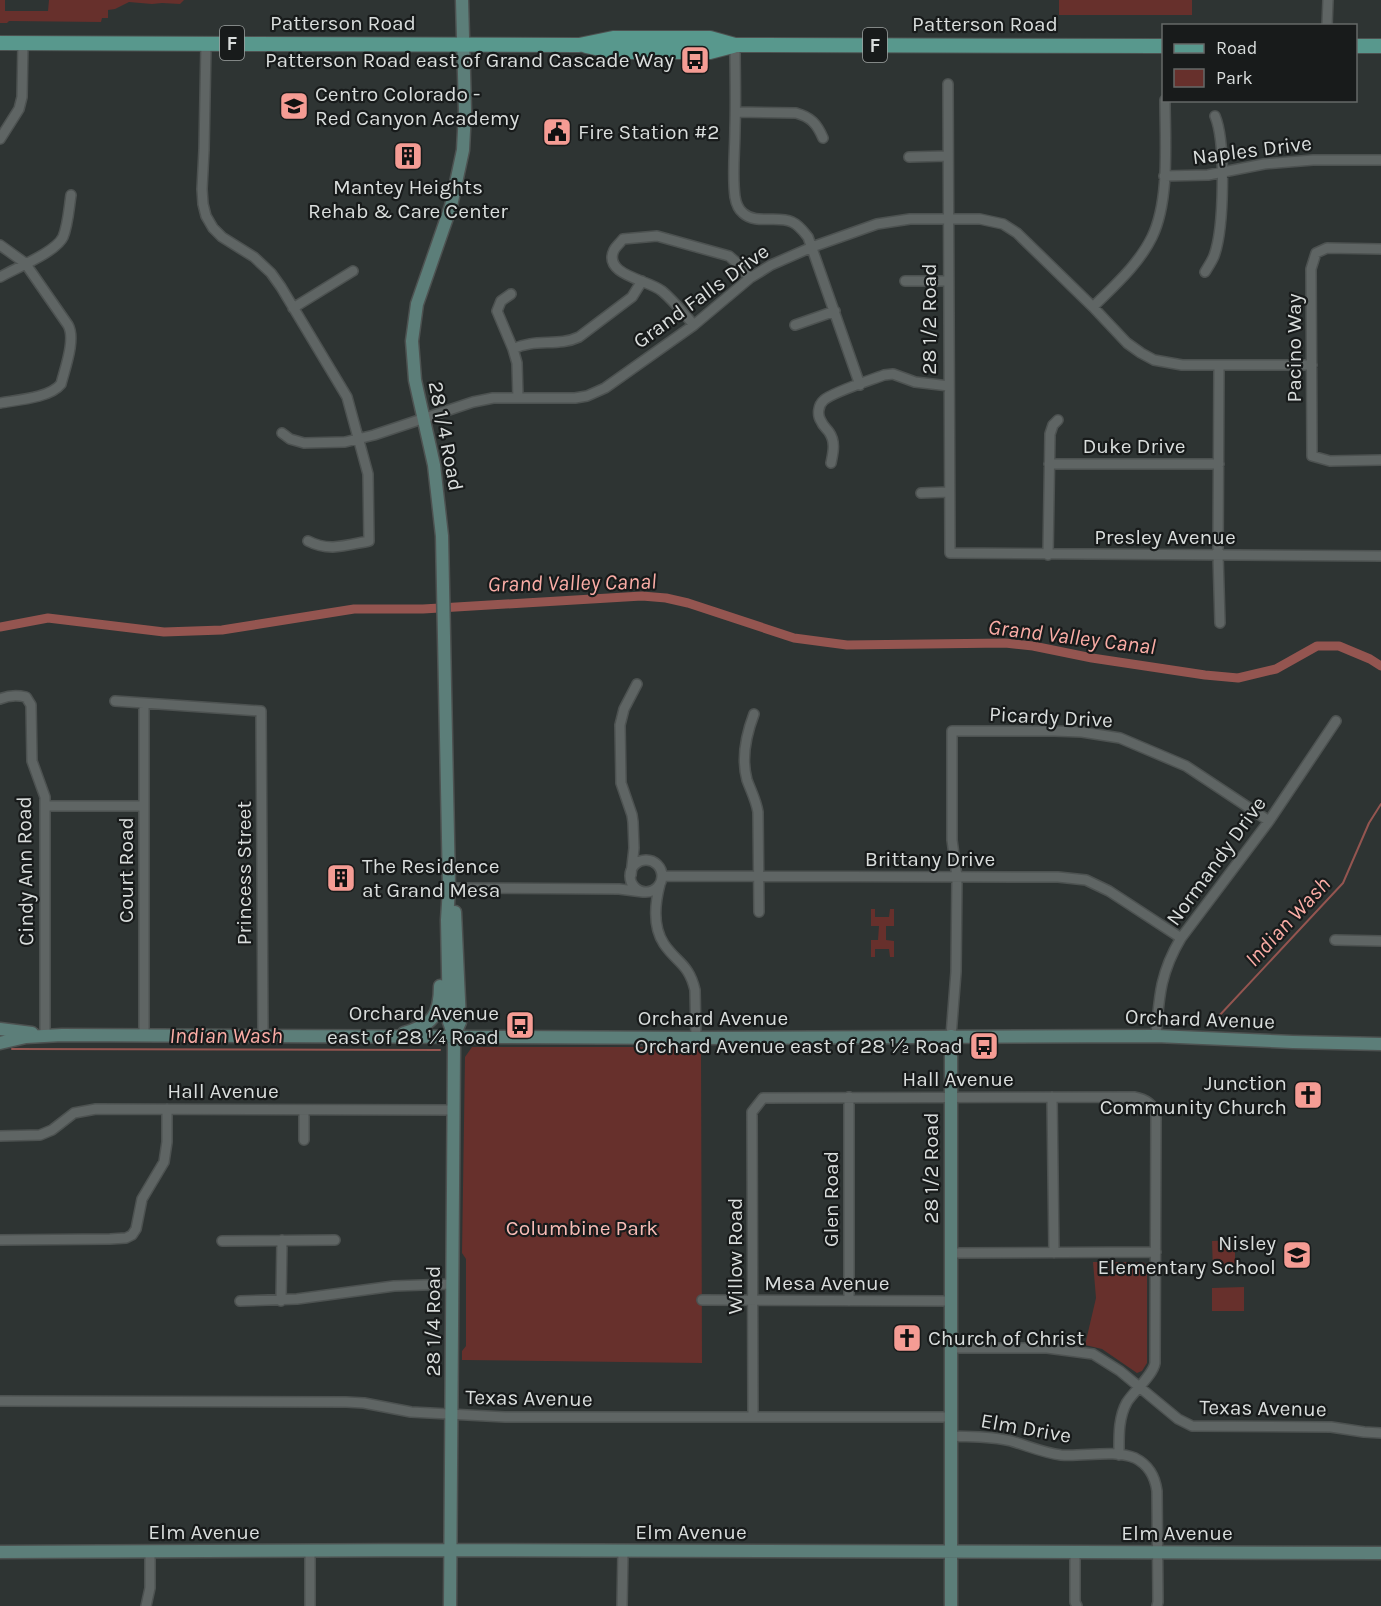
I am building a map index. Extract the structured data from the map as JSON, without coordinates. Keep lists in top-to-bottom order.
{
  "streets": {
    "main road": ["Patterson Road", "F"],
    "street": [
      "Naples Drive",
      "Grand Falls Drive",
      "28 1/2 Road",
      "Pacino Way",
      "28 1/4 Road",
      "Duke Drive",
      "Presley Avenue",
      "Picardy Drive",
      "Brittany Drive",
      "Normandy Drive",
      "Court Road",
      "Cindy Ann Road",
      "Princess Street",
      "Orchard Avenue",
      "Hall Avenue",
      "Glen Road",
      "Willow Road",
      "Mesa Avenue",
      "Texas Avenue",
      "Elm Drive",
      "Elm Avenue"
    ]
  },
  "crossings": [
    ["Patterson Road", "28 1/4 Road"],
    ["Grand Falls Drive", "28 1/2 Road"],
    ["Grand Falls Drive", "Pacino Way"],
    ["Grand Falls Drive", "28 1/4 Road"],
    ["28 1/2 Road", "Presley Avenue"],
    ["28 1/2 Road", "Picardy Drive"],
    ["28 1/2 Road", "Brittany Drive"],
    ["28 1/2 Road", "Orchard Avenue"],
    ["28 1/2 Road", "Hall Avenue"],
    ["28 1/2 Road", "Mesa Avenue"],
    ["28 1/2 Road", "Texas Avenue"],
    ["28 1/2 Road", "Elm Drive"],
    ["28 1/2 Road", "Elm Avenue"],
    ["28 1/4 Road", "Orchard Avenue"],
    ["28 1/4 Road", "Hall Avenue"],
    ["28 1/4 Road", "Texas Avenue"],
    ["28 1/4 Road", "Elm Avenue"],
    ["Picardy Drive", "Normandy Drive"],
    ["Brittany Drive", "Normandy Drive"],
    ["Normandy Drive", "Orchard Avenue"],
    ["Court Road", "Princess Street"],
    ["Court Road", "Orchard Avenue"],
    ["Cindy Ann Road", "Orchard Avenue"],
    ["Princess Street", "Orchard Avenue"],
    ["Hall Avenue", "Glen Road"],
    ["Hall Avenue", "Willow Road"],
    ["Glen Road", "Mesa Avenue"],
    ["Willow Road", "Mesa Avenue"],
    ["Willow Road", "Texas Avenue"],
    ["Elm Drive", "Elm Avenue"]
  ],
  "water": ["Grand Valley Canal", "Indian Wash"],
  "parks": ["Columbine Park"],
  "places": {
    "bus stop": ["Patterson Road east of Grand Cascade Way", "Orchard Avenue east of 28 ¼ Road", "Orchard Avenue east of 28 ½ Road"],
    "school or university": ["Centro Colorado - Red Canyon Academy", "Nisley Elementary School"],
    "public building": ["Fire Station #2"],
    "building": ["Mantey Heights Rehab & Care Center", "The Residence at Grand Mesa"],
    "church": ["Junction Community Church", "Church of Christ"]
  },
  "legend": ["Road", "Park"]
}
